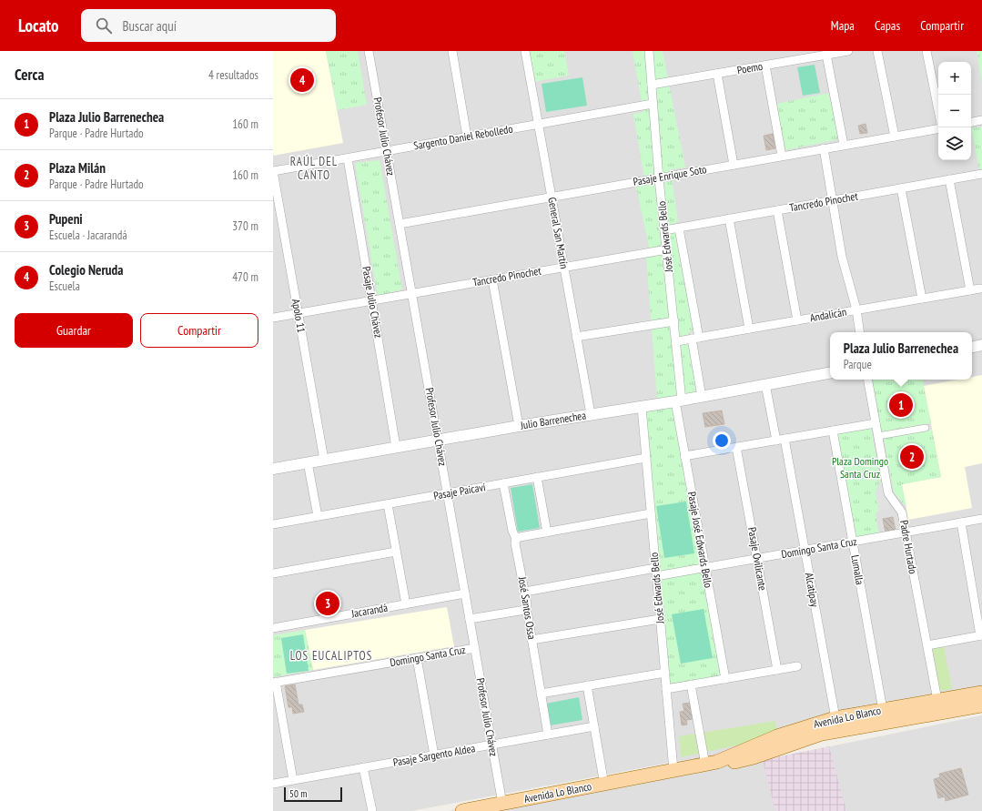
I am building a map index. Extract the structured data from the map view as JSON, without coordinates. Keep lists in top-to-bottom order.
{
  "streets": {
    "main road": ["Avenida Lo Blanco"],
    "street": [
      "Poemo",
      "Profesor Julio Chávez",
      "Sargento Daniel Rebolledo",
      "Pasaje Enrique Soto",
      "Tancredo Pinochet",
      "General San Martín",
      "José Edwards Bello",
      "Pasaje Julio Chávez",
      "Andalicán",
      "Apolo 11",
      "Julio Barrenechea",
      "Pasaje Paicaví",
      "Pasaje José Edwards Bello",
      "Padre Hurtado",
      "Domingo Santa Cruz",
      "Pasaje Ovilicante",
      "Lumalla",
      "Alcatipay",
      "José Santos Ossa",
      "Jacarandá",
      "Pasaje Sargento Aldea"
    ]
  },
  "crossings": [
    ["Poemo", "José Edwards Bello"],
    ["Profesor Julio Chávez", "Sargento Daniel Rebolledo"],
    ["Profesor Julio Chávez", "Pasaje Enrique Soto"],
    ["Profesor Julio Chávez", "Tancredo Pinochet"],
    ["Profesor Julio Chávez", "Julio Barrenechea"],
    ["Profesor Julio Chávez", "Pasaje Paicaví"],
    ["Profesor Julio Chávez", "Domingo Santa Cruz"],
    ["Profesor Julio Chávez", "Jacarandá"],
    ["Profesor Julio Chávez", "Avenida Lo Blanco"],
    ["Profesor Julio Chávez", "Pasaje Sargento Aldea"],
    ["Sargento Daniel Rebolledo", "General San Martín"],
    ["Sargento Daniel Rebolledo", "José Edwards Bello"],
    ["Sargento Daniel Rebolledo", "Pasaje Julio Chávez"],
    ["Sargento Daniel Rebolledo", "Apolo 11"],
    ["Pasaje Enrique Soto", "General San Martín"],
    ["Pasaje Enrique Soto", "José Edwards Bello"],
    ["Tancredo Pinochet", "General San Martín"],
    ["Tancredo Pinochet", "José Edwards Bello"],
    ["Tancredo Pinochet", "Pasaje Julio Chávez"],
    ["Tancredo Pinochet", "Apolo 11"],
    ["General San Martín", "Julio Barrenechea"],
    ["José Edwards Bello", "Andalicán"],
    ["José Edwards Bello", "Julio Barrenechea"],
    ["José Edwards Bello", "Pasaje Paicaví"],
    ["José Edwards Bello", "Pasaje José Edwards Bello"],
    ["José Edwards Bello", "Domingo Santa Cruz"],
    ["José Edwards Bello", "Avenida Lo Blanco"],
    ["Pasaje Julio Chávez", "Julio Barrenechea"],
    ["Apolo 11", "Julio Barrenechea"],
    ["Julio Barrenechea", "Pasaje José Edwards Bello"],
    ["Pasaje Paicaví", "José Santos Ossa"],
    ["Pasaje José Edwards Bello", "Domingo Santa Cruz"],
    ["Padre Hurtado", "Domingo Santa Cruz"],
    ["Padre Hurtado", "Avenida Lo Blanco"],
    ["Domingo Santa Cruz", "Pasaje Ovilicante"],
    ["Domingo Santa Cruz", "Lumalla"],
    ["Domingo Santa Cruz", "Alcatipay"],
    ["Domingo Santa Cruz", "José Santos Ossa"],
    ["Lumalla", "Avenida Lo Blanco"],
    ["Alcatipay", "Avenida Lo Blanco"],
    ["José Santos Ossa", "Pasaje Sargento Aldea"]
  ],
  "districts": ["RAÚL DEL CANTO", "LOS EUCALIPTOS"],
  "parks": ["Plaza Domingo Santa Cruz"],
  "scale_bar": "50 m",
  "page": {
    "header": "Locato",
    "search": "Buscar aquí",
    "nav": ["Mapa", "Capas", "Compartir"],
    "heading": ["Cerca", "4 resultados"],
    "map_buttons": ["+", "−"],
    "pins": [
      "4",
      "1",
      "2",
      "3"
    ],
    "list": [
      {
        "mark": "1",
        "name": "Plaza Julio Barrenechea",
        "note": "Parque · Padre Hurtado",
        "value": "160 m"
      },
      {
        "mark": "2",
        "name": "Plaza Milán",
        "note": "Parque · Padre Hurtado",
        "value": "160 m"
      },
      {
        "mark": "3",
        "name": "Pupeni",
        "note": "Escuela · Jacarandá",
        "value": "370 m"
      },
      {
        "mark": "4",
        "name": "Colegio Neruda",
        "note": "Escuela",
        "value": "470 m"
      }
    ],
    "buttons": ["Guardar", "Compartir"],
    "popup": ["Plaza Julio Barrenechea", "Parque"],
    "scale": "50 m"
  }
}
